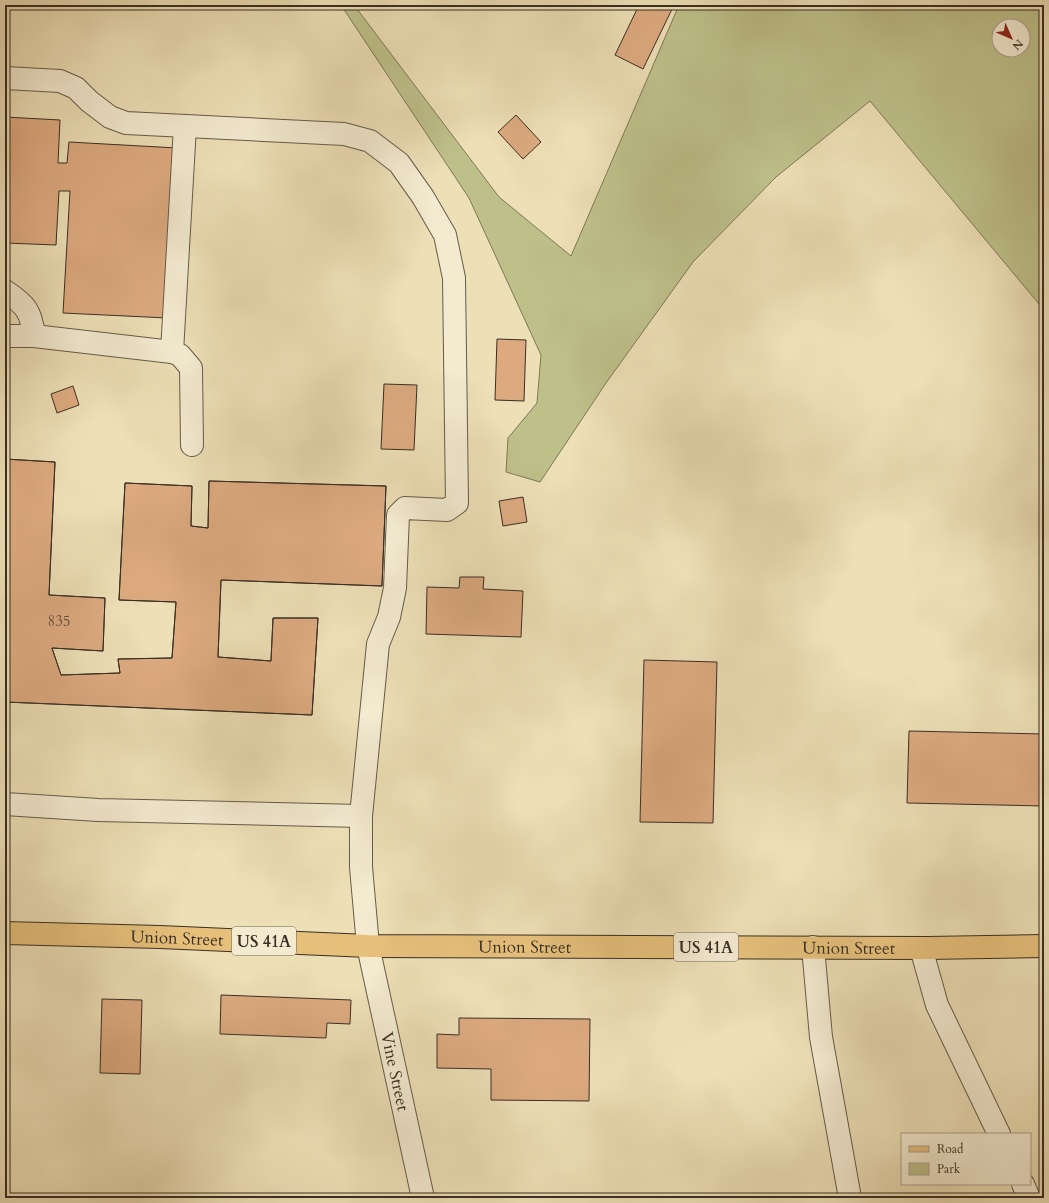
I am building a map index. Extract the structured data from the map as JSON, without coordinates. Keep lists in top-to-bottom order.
{
  "streets": {
    "main road": ["Union Street", "US 41A"],
    "street": ["Vine Street"]
  },
  "crossings": [
    ["Union Street", "Vine Street"]
  ],
  "house_numbers": ["835"],
  "legend": ["Road", "Park"],
  "north": "bottom right"
}
